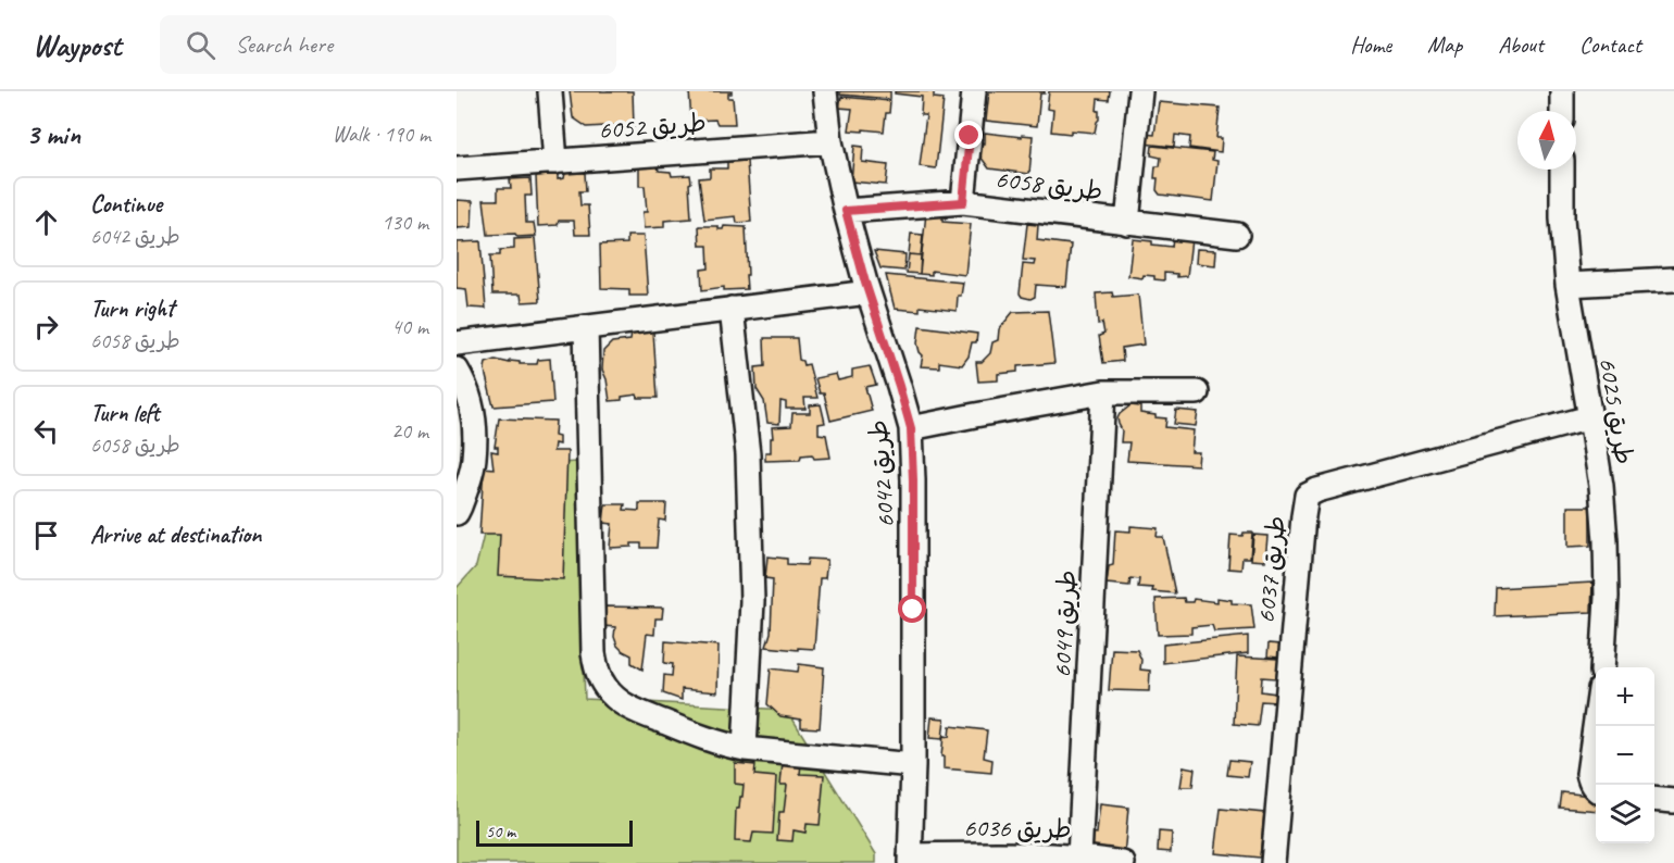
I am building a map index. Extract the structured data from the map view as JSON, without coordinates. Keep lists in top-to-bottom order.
{
  "streets": {
    "street": [
      "طريق 6052",
      "طريق 6058",
      "طريق 6025",
      "طريق 6042",
      "طريق 6037",
      "طريق 6049",
      "طريق 6036"
    ]
  },
  "crossings": [
    ["طريق 6052", "طريق 6042"],
    ["طريق 6058", "طريق 6042"],
    ["طريق 6025", "طريق 6037"],
    ["طريق 6042", "طريق 6036"],
    ["طريق 6049", "طريق 6036"]
  ],
  "scale_bar": "50 m",
  "north": "top",
  "page": {
    "header": "Waypost",
    "search": "Search here",
    "nav": [
      "Home",
      "Map",
      "About",
      "Contact"
    ],
    "heading": ["3 min", "Walk · 190 m"],
    "list": [
      ["Continue", "طريق 6042", "130 m"],
      ["Turn right", "طريق 6058", "40 m"],
      ["Turn left", "طريق 6058", "20 m"],
      "Arrive at destination"
    ],
    "map_buttons": ["+", "−"],
    "scale": "50 m"
  }
}
